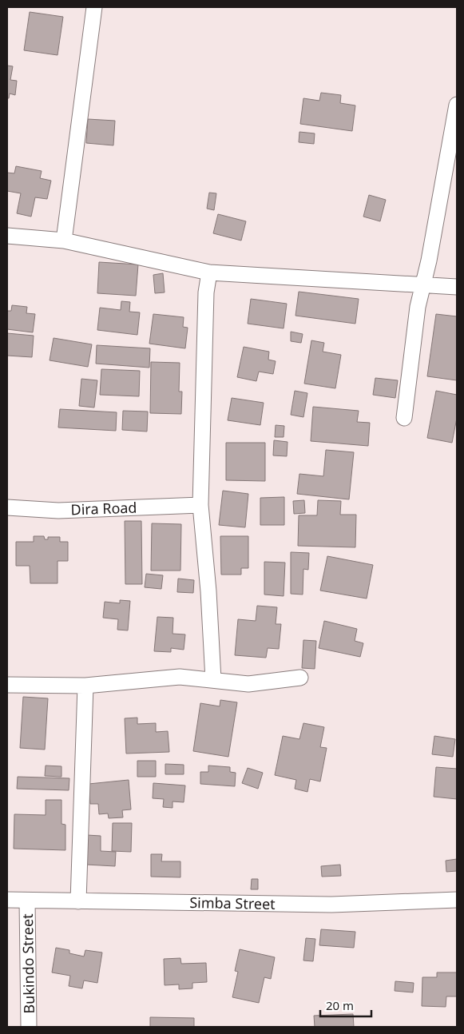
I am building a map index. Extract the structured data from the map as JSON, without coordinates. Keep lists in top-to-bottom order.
{
  "streets": {
    "street": ["Dira Road", "Simba Street", "Bukindo Street"]
  },
  "crossings": [
    ["Simba Street", "Bukindo Street"]
  ],
  "scale_bar": "20 m"
}
